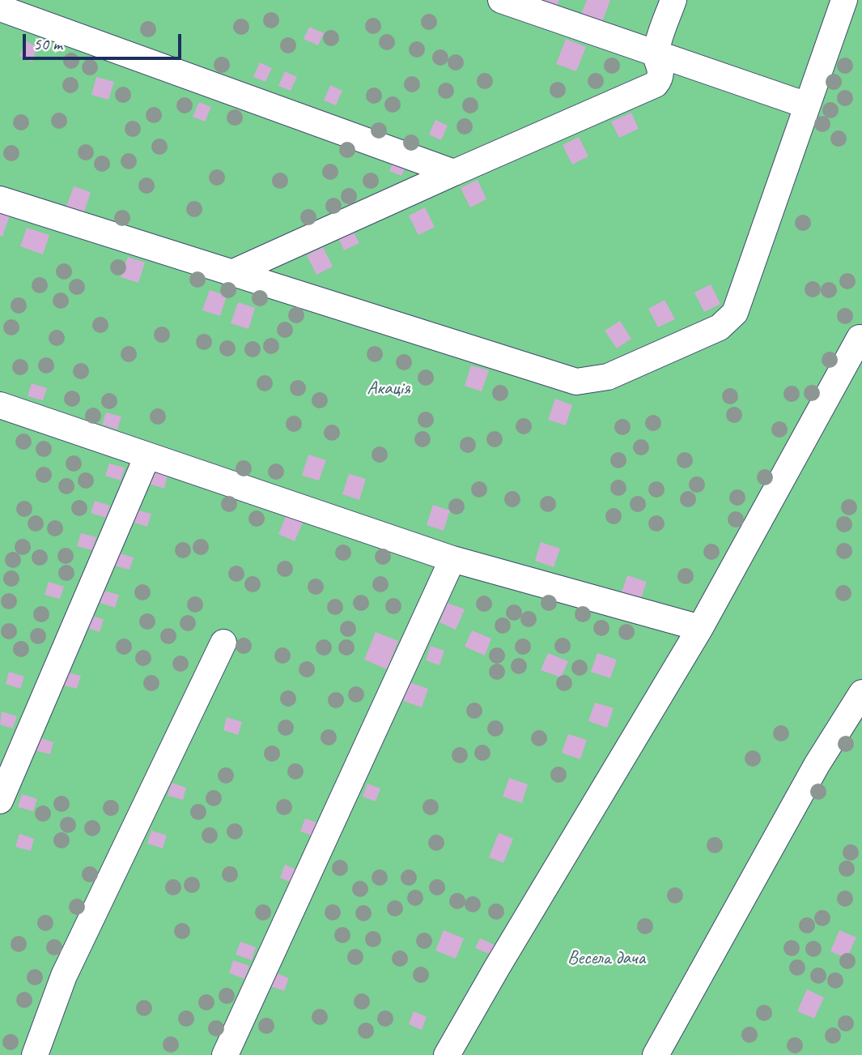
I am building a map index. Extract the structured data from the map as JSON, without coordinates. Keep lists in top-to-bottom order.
{
  "parks": ["Акація", "Весела дача"],
  "scale_bar": "50 m"
}
